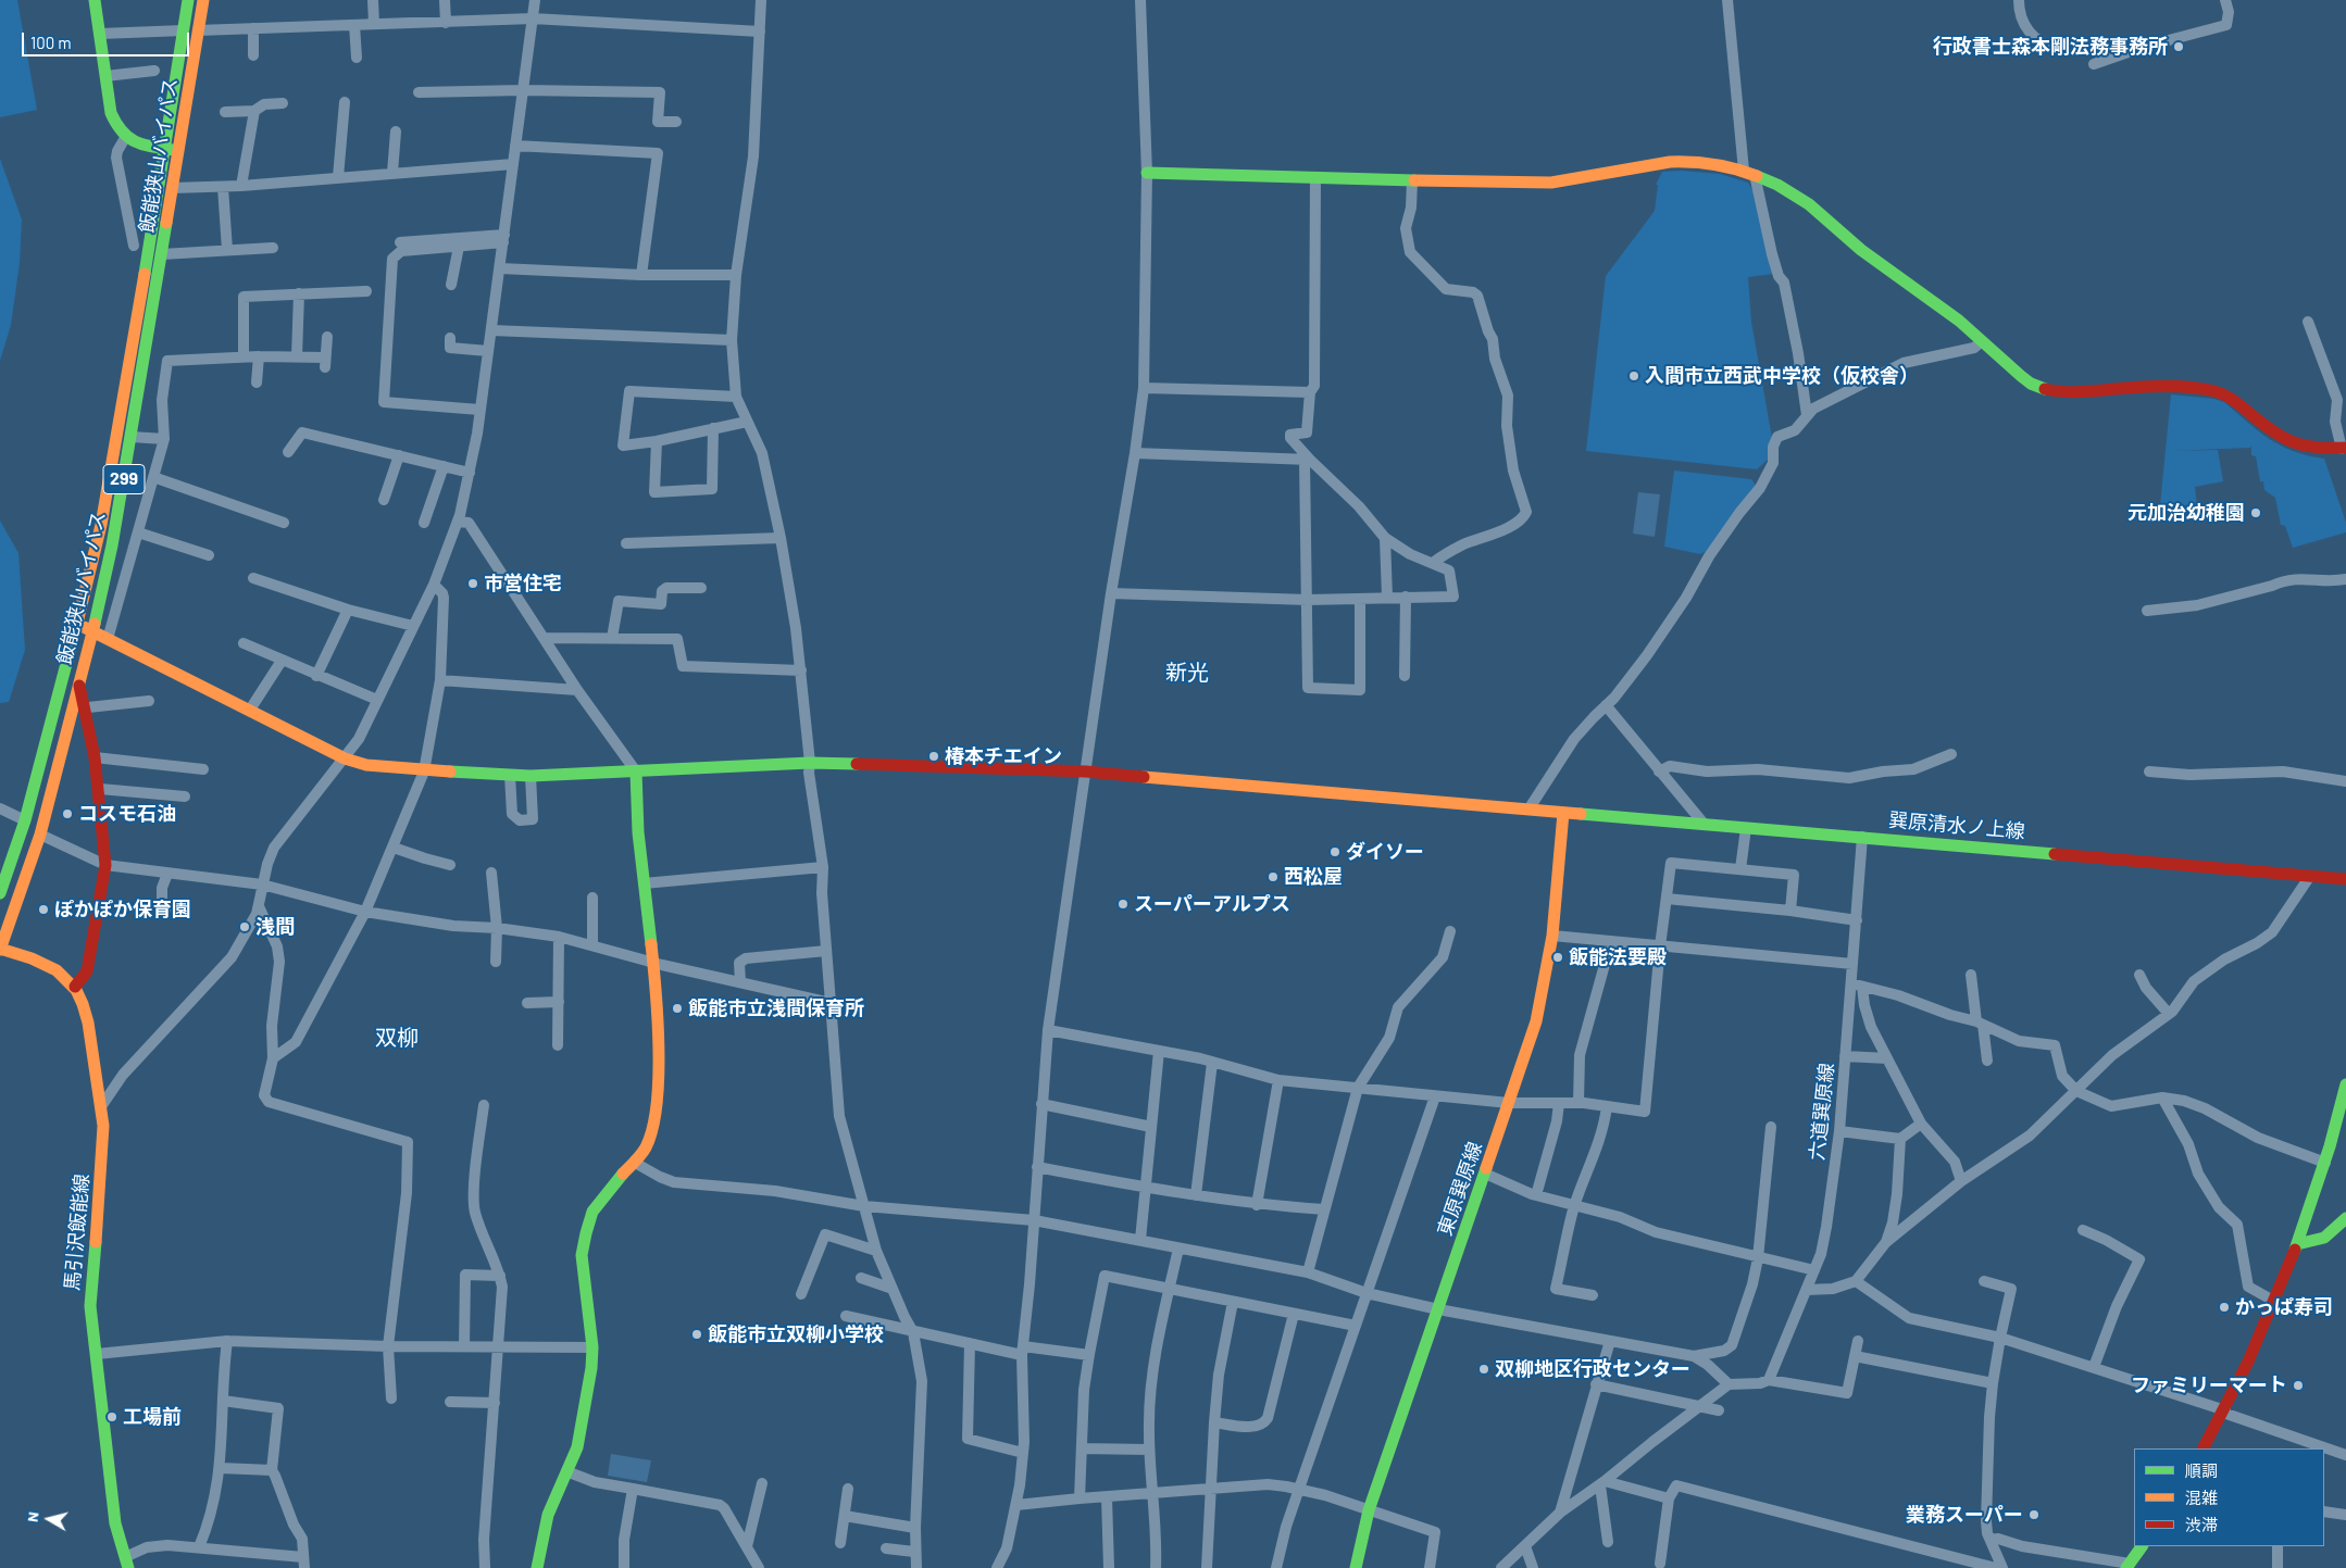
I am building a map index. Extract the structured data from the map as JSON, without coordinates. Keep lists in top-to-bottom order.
{
  "streets": {
    "main road": [
      "飯能狭山バイパス",
      "299",
      "巽原清水ノ上線",
      "東原巽原線",
      "馬引沢飯能線"
    ],
    "street": ["六道巽原線"]
  },
  "crossings": [
    ["飯能狭山バイパス", "巽原清水ノ上線"],
    ["飯能狭山バイパス", "馬引沢飯能線"],
    ["巽原清水ノ上線", "六道巽原線"],
    ["巽原清水ノ上線", "東原巽原線"]
  ],
  "districts": ["新光", "双柳"],
  "places": [
    "行政書士森本剛法務事務所",
    "入間市立西武中学校（仮校舎）",
    "元加治幼稚園",
    "市営住宅",
    "椿本チエイン",
    "コスモ石油",
    "ダイソー",
    "西松屋",
    "スーパーアルプス",
    "ぽかぽか保育園",
    "浅間",
    "飯能法要殿",
    "飯能市立浅間保育所",
    "かっぱ寿司",
    "飯能市立双柳小学校",
    "双柳地区行政センター",
    "ファミリーマート",
    "工場前",
    "業務スーパー"
  ],
  "legend": ["順調", "混雑", "渋滞"],
  "scale_bar": "100 m",
  "north": "left"
}
